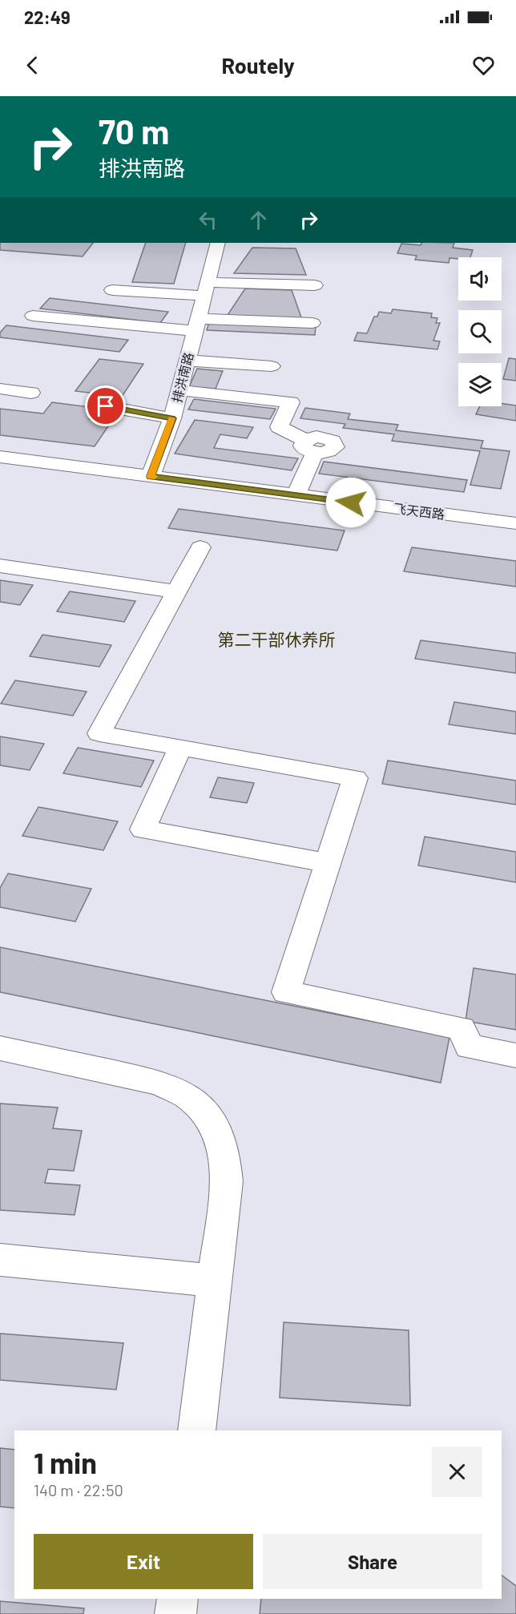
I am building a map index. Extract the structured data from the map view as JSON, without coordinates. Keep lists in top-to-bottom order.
{
  "streets": {
    "street": ["排洪南路", "飞天西路"]
  },
  "crossings": [
    ["排洪南路", "飞天西路"]
  ],
  "districts": ["第二干部休养所"],
  "page": {
    "status": "22:49",
    "header": "Routely",
    "turn": ["70 m", "排洪南路"],
    "heading": ["1 min", "140 m · 22:50"],
    "buttons": ["Exit", "Share"]
  }
}
